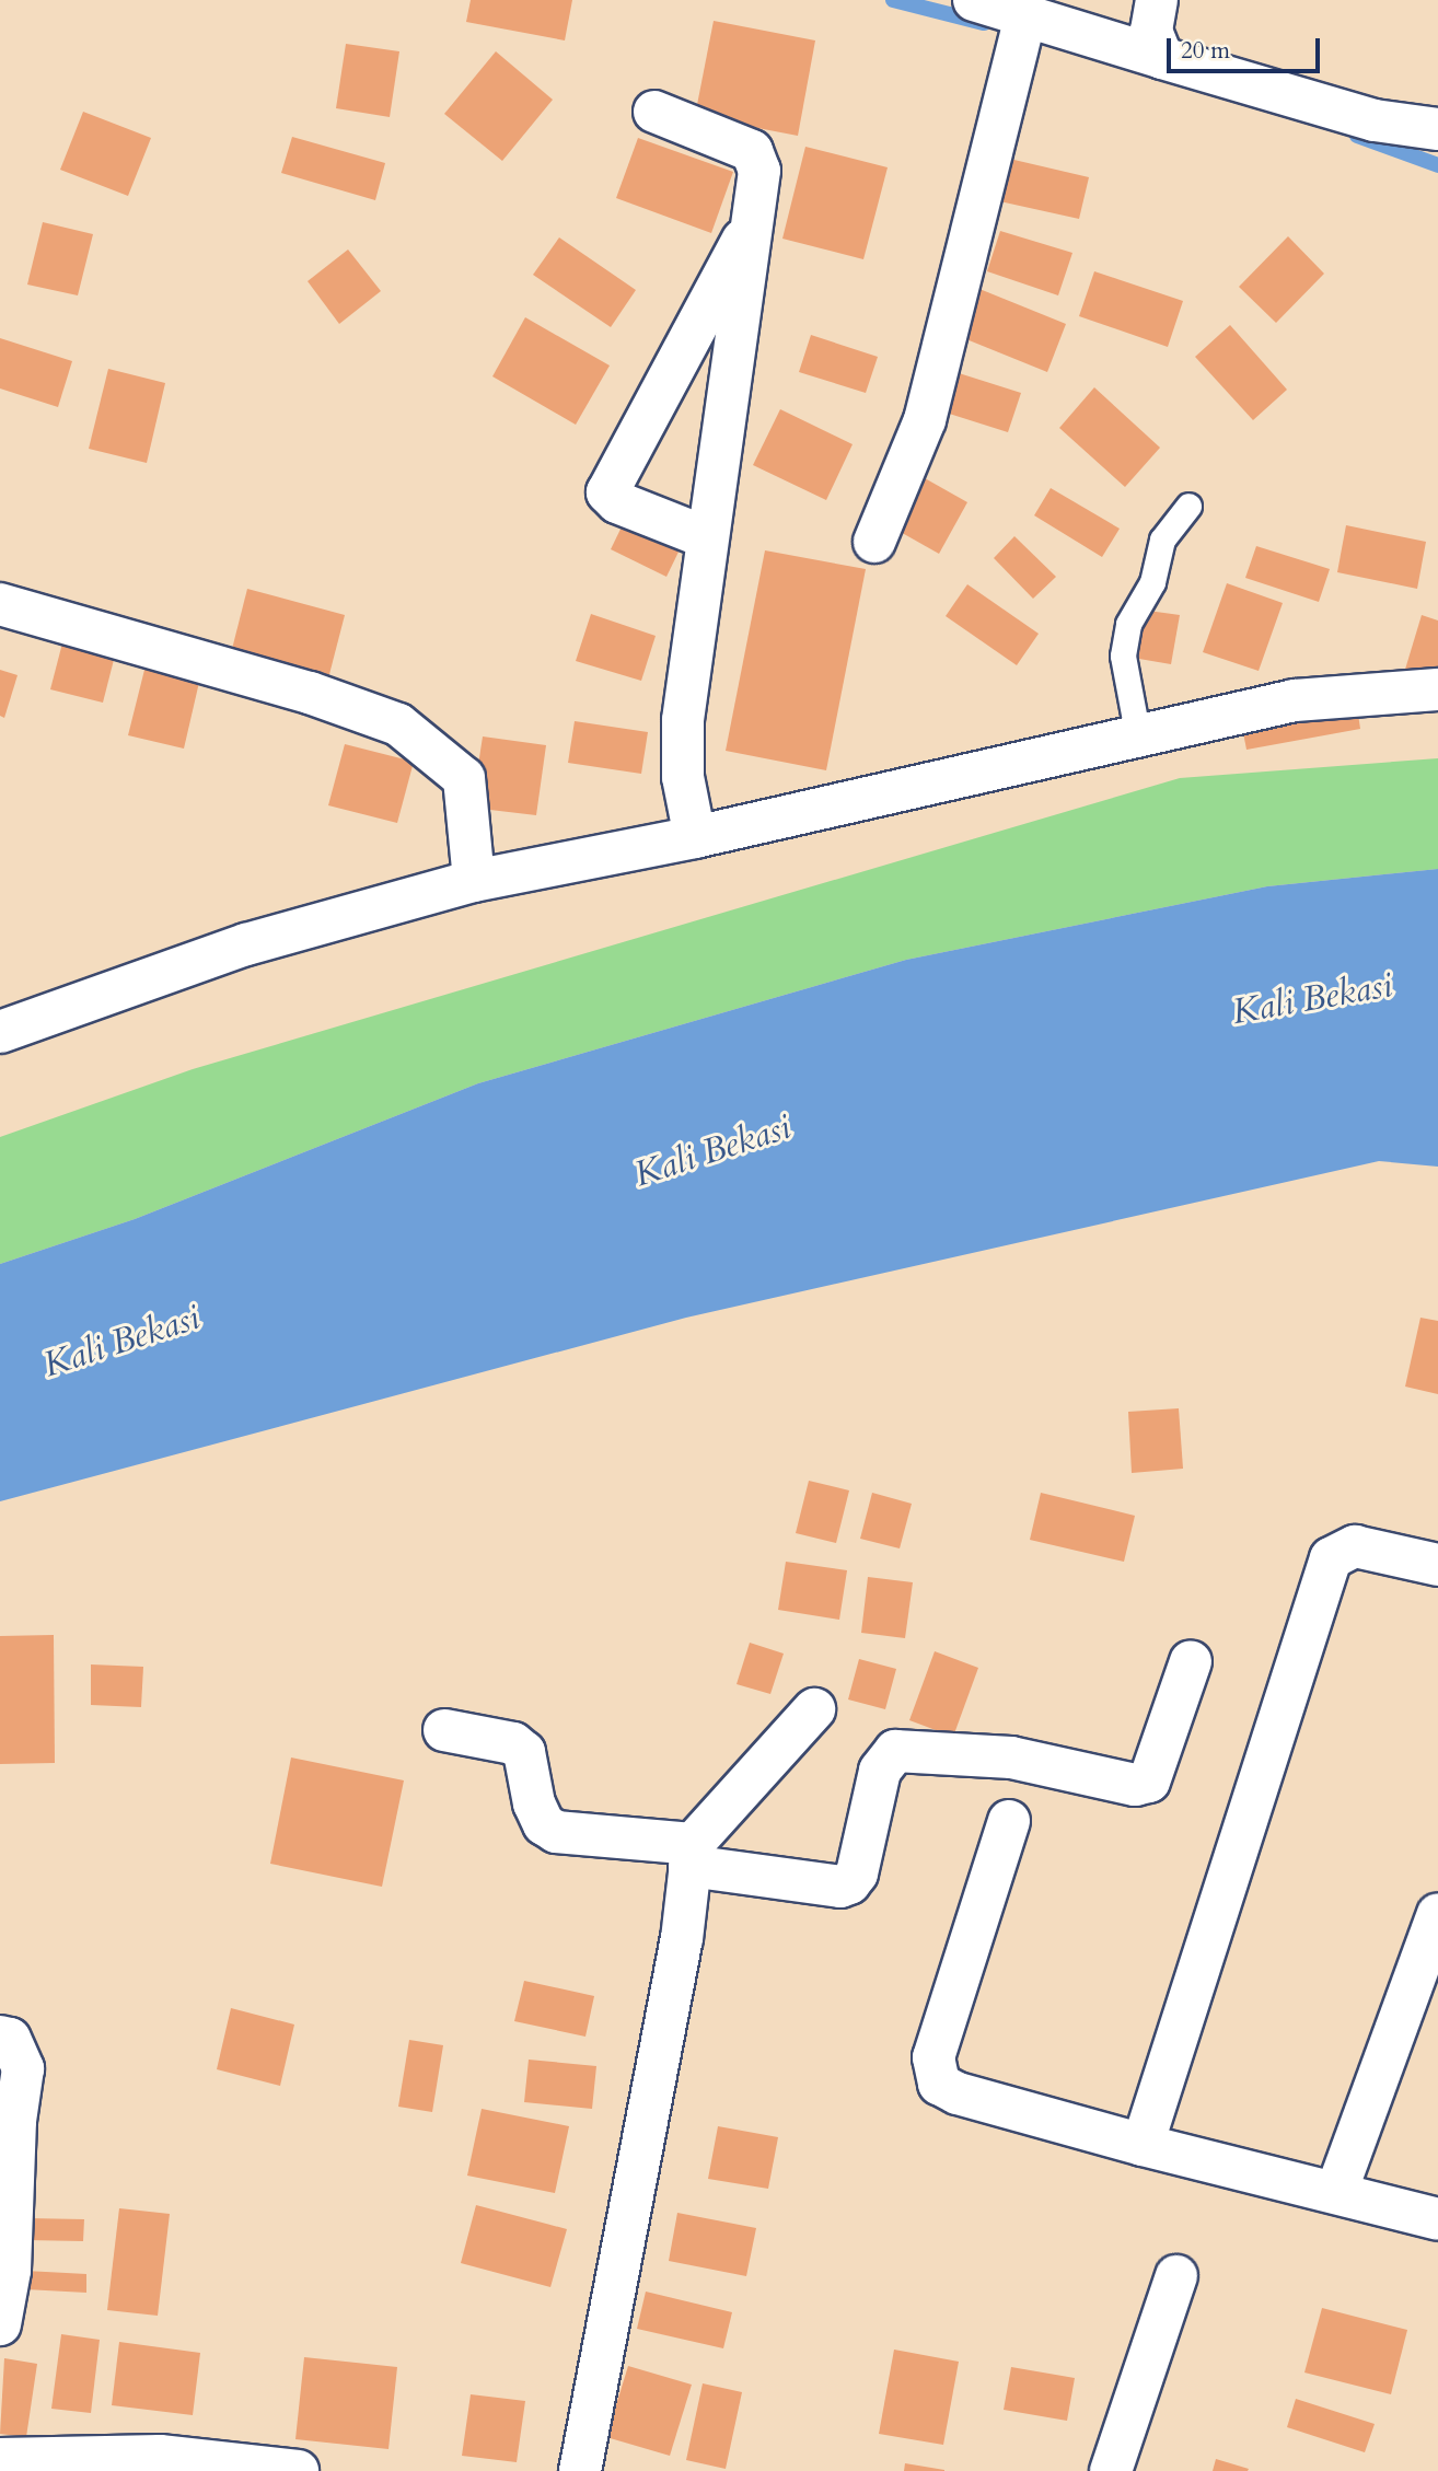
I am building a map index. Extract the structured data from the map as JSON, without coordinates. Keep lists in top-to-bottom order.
{
  "water": ["Kali Bekasi"],
  "scale_bar": "20 m"
}
